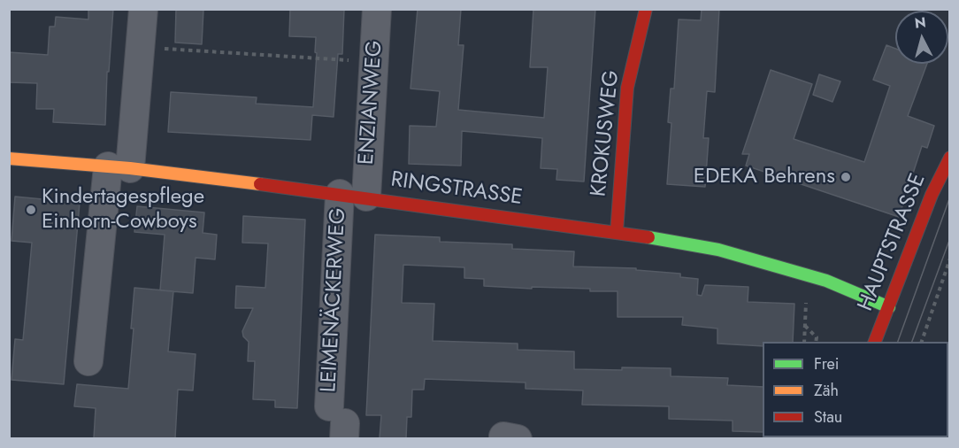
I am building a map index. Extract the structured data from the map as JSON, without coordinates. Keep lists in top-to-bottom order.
{
  "streets": {
    "street": [
      "ENZIANWEG",
      "KROKUSWEG",
      "RINGSTRASSE",
      "HAUPTSTRASSE",
      "LEIMENÄCKERWEG"
    ]
  },
  "crossings": [
    ["ENZIANWEG", "RINGSTRASSE"],
    ["ENZIANWEG", "LEIMENÄCKERWEG"],
    ["KROKUSWEG", "RINGSTRASSE"],
    ["RINGSTRASSE", "HAUPTSTRASSE"],
    ["RINGSTRASSE", "LEIMENÄCKERWEG"]
  ],
  "places": ["EDEKA Behrens", "Kindertagespflege Einhorn-Cowboys"],
  "legend": ["Frei", "Zäh", "Stau"],
  "north": "top"
}
